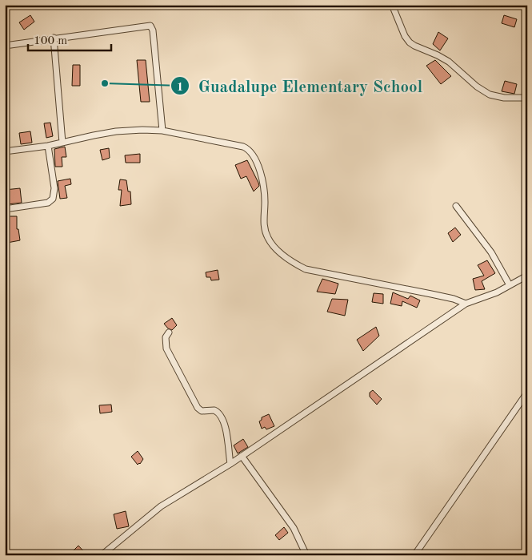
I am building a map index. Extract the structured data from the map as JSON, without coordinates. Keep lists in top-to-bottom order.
{
  "places": ["Guadalupe Elementary School"],
  "scale_bar": "100 m"
}
